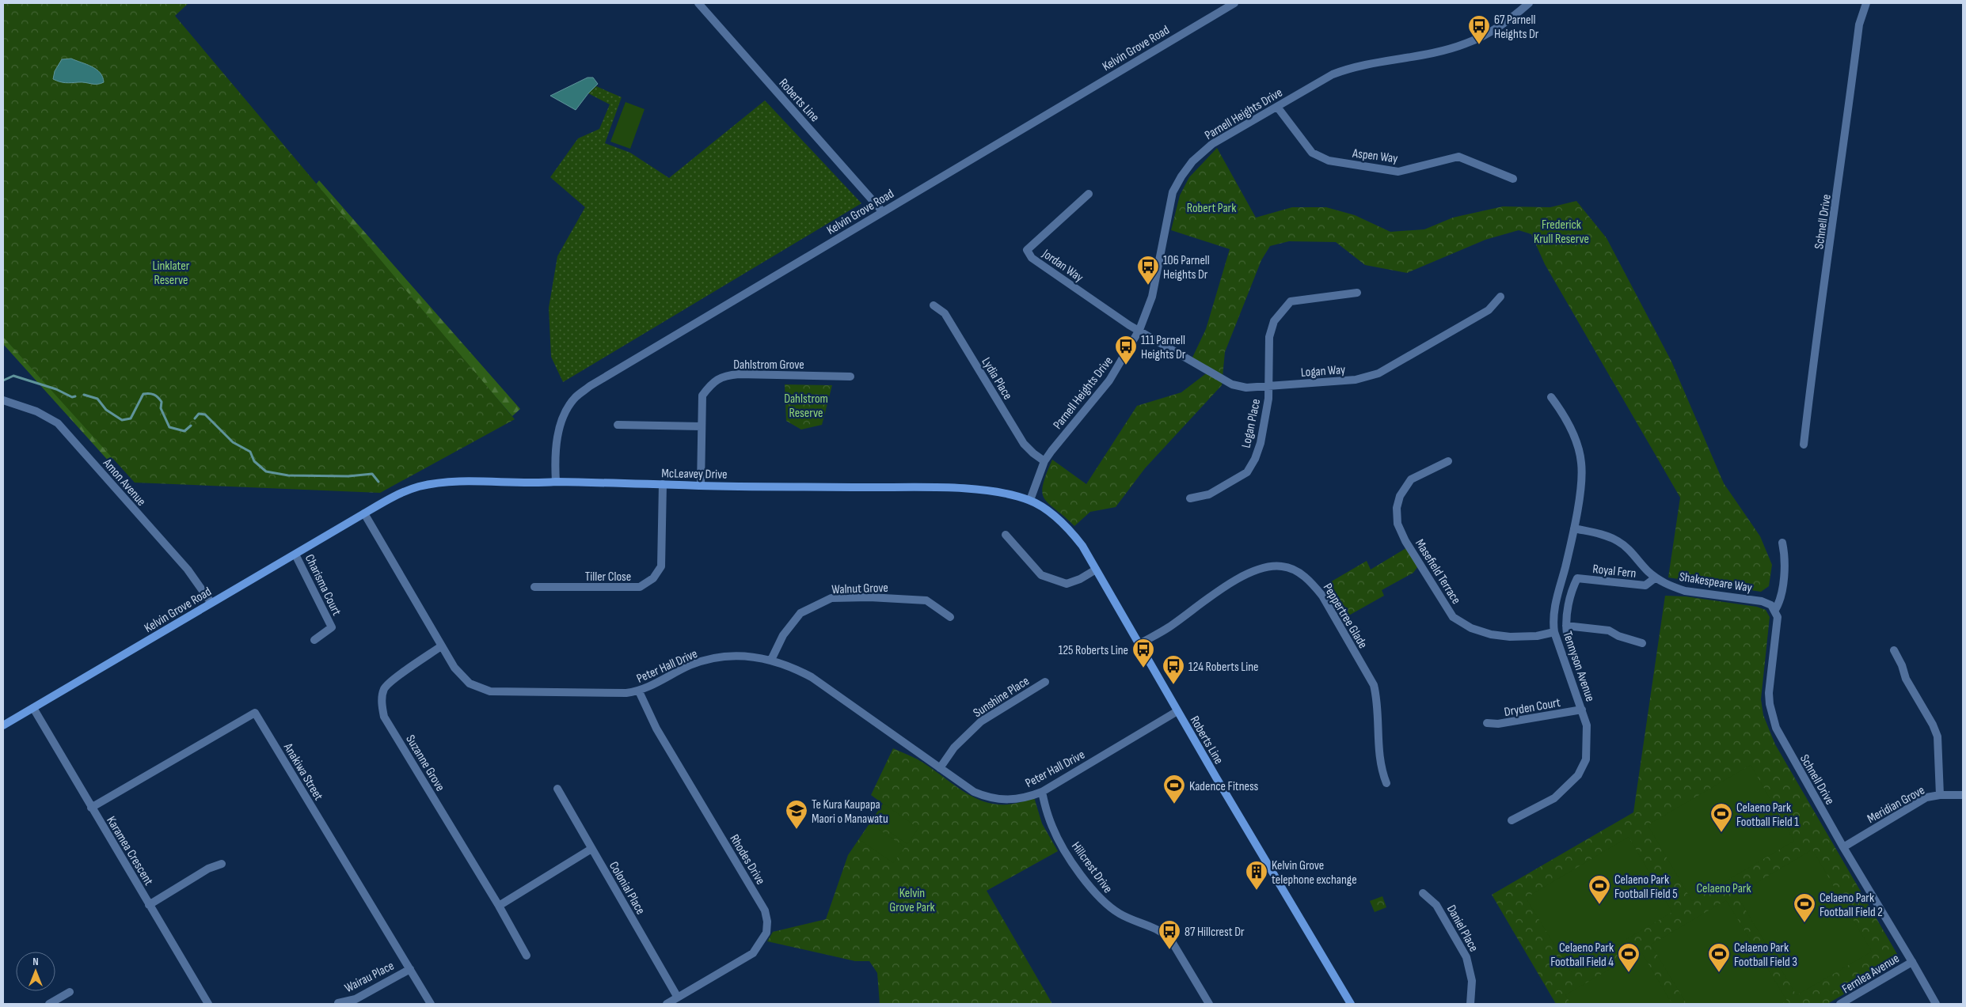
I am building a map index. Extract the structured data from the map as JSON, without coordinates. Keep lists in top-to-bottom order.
{
  "streets": {
    "main road": ["Kelvin Grove Road", "Roberts Line", "McLeavey Drive"],
    "street": [
      "Parnell Heights Drive",
      "Aspen Way",
      "Schnell Drive",
      "Jordan Way",
      "Dahlstrom Grove",
      "Logan Way",
      "Lydia Place",
      "Logan Place",
      "Amon Avenue",
      "Royal Fern",
      "Masefield Terrace",
      "Tiller Close",
      "Shakespeare Way",
      "Charisma Court",
      "Walnut Grove",
      "Peppertree Glade",
      "Peter Hall Drive",
      "Tennyson Avenue",
      "Sunshine Place",
      "Dryden Court",
      "Suzanne Grove",
      "Anakiwa Street",
      "Meridian Grove",
      "Karamea Crescent",
      "Rhodes Drive",
      "Hillcrest Drive",
      "Colonial Place",
      "Daniel Place",
      "Fernlea Avenue",
      "Wairau Place"
    ]
  },
  "crossings": [
    ["Kelvin Grove Road", "Roberts Line"],
    ["Kelvin Grove Road", "McLeavey Drive"],
    ["Kelvin Grove Road", "Amon Avenue"],
    ["Kelvin Grove Road", "Charisma Court"],
    ["Kelvin Grove Road", "Peter Hall Drive"],
    ["Kelvin Grove Road", "Karamea Crescent"],
    ["Roberts Line", "Parnell Heights Drive"],
    ["Roberts Line", "McLeavey Drive"],
    ["Roberts Line", "Peppertree Glade"],
    ["Roberts Line", "Peter Hall Drive"],
    ["Parnell Heights Drive", "Aspen Way"],
    ["Parnell Heights Drive", "Jordan Way"],
    ["Parnell Heights Drive", "Logan Way"],
    ["Parnell Heights Drive", "Lydia Place"],
    ["Parnell Heights Drive", "McLeavey Drive"],
    ["Schnell Drive", "Shakespeare Way"],
    ["Schnell Drive", "Meridian Grove"],
    ["Schnell Drive", "Fernlea Avenue"],
    ["Jordan Way", "Logan Way"],
    ["Dahlstrom Grove", "McLeavey Drive"],
    ["Logan Way", "Logan Place"],
    ["McLeavey Drive", "Tiller Close"],
    ["McLeavey Drive", "Peter Hall Drive"],
    ["Royal Fern", "Shakespeare Way"],
    ["Masefield Terrace", "Tennyson Avenue"],
    ["Shakespeare Way", "Tennyson Avenue"],
    ["Walnut Grove", "Peter Hall Drive"],
    ["Peter Hall Drive", "Sunshine Place"],
    ["Peter Hall Drive", "Suzanne Grove"],
    ["Peter Hall Drive", "Rhodes Drive"],
    ["Peter Hall Drive", "Hillcrest Drive"],
    ["Tennyson Avenue", "Dryden Court"],
    ["Anakiwa Street", "Karamea Crescent"],
    ["Anakiwa Street", "Wairau Place"],
    ["Rhodes Drive", "Colonial Place"]
  ],
  "parks": [
    "Robert Park",
    "Frederick Krull Reserve",
    "Linklater Reserve",
    "Dahlstrom Reserve",
    "Celaeno Park",
    "Kelvin Grove Park"
  ],
  "places": {
    "bus stop": [
      "67 Parnell Heights Dr",
      "106 Parnell Heights Dr",
      "111 Parnell Heights Dr",
      "125 Roberts Line",
      "124 Roberts Line",
      "87 Hillcrest Dr"
    ],
    "sports": [
      "Kadence Fitness",
      "Celaeno Park Football Field 1",
      "Celaeno Park Football Field 5",
      "Celaeno Park Football Field 2",
      "Celaeno Park Football Field 4",
      "Celaeno Park Football Field 3"
    ],
    "school or university": ["Te Kura Kaupapa Maori o Manawatu"],
    "building": ["Kelvin Grove telephone exchange"]
  },
  "north": "top"
}
